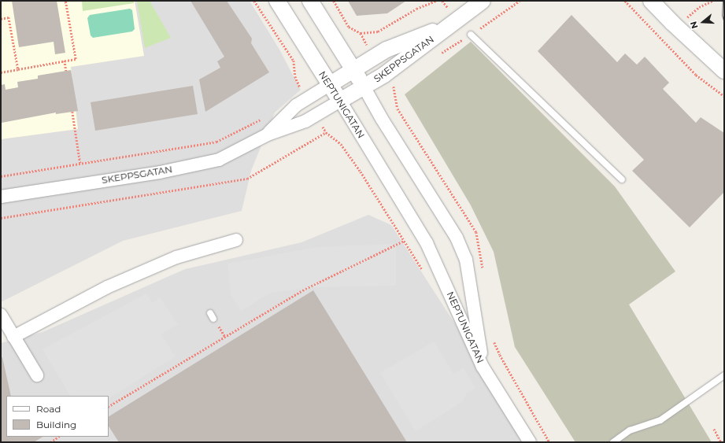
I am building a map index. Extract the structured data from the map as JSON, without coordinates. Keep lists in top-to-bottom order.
{
  "streets": {
    "street": ["SKEPPSGATAN", "NEPTUNIGATAN"]
  },
  "crossings": [
    ["SKEPPSGATAN", "NEPTUNIGATAN"]
  ],
  "legend": ["Road", "Building"],
  "north": "left"
}
